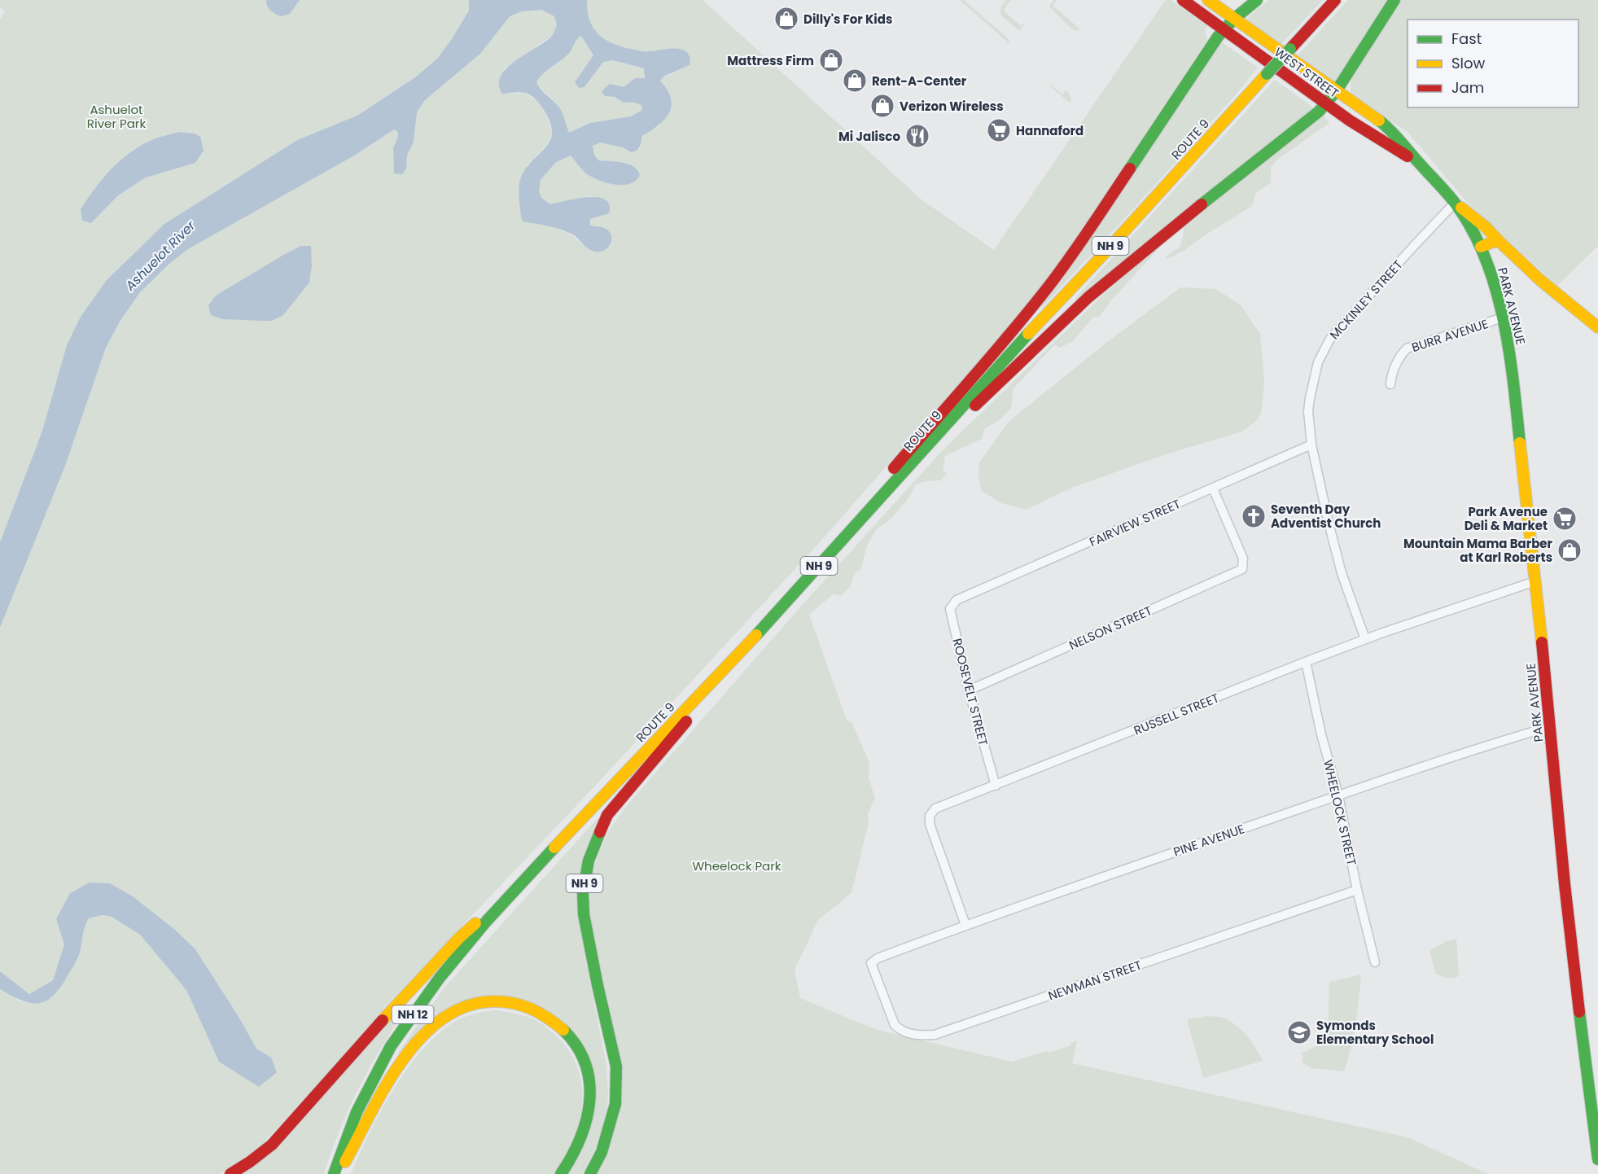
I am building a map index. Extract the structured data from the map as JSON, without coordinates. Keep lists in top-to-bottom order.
{
  "streets": {
    "main road": [
      "WEST STREET",
      "ROUTE 9",
      "NH 9",
      "PARK AVENUE",
      "NH 12"
    ],
    "street": [
      "MCKINLEY STREET",
      "BURR AVENUE",
      "FAIRVIEW STREET",
      "NELSON STREET",
      "ROOSEVELT STREET",
      "RUSSELL STREET",
      "WHEELOCK STREET",
      "PINE AVENUE",
      "NEWMAN STREET"
    ]
  },
  "crossings": [
    ["WEST STREET", "MCKINLEY STREET"],
    ["WEST STREET", "PARK AVENUE"],
    ["ROUTE 9", "NH 9"],
    ["ROUTE 9", "NH 12"],
    ["NH 9", "NH 12"],
    ["MCKINLEY STREET", "FAIRVIEW STREET"],
    ["MCKINLEY STREET", "RUSSELL STREET"],
    ["PARK AVENUE", "BURR AVENUE"],
    ["PARK AVENUE", "RUSSELL STREET"],
    ["PARK AVENUE", "PINE AVENUE"],
    ["FAIRVIEW STREET", "NELSON STREET"],
    ["FAIRVIEW STREET", "ROOSEVELT STREET"],
    ["NELSON STREET", "ROOSEVELT STREET"],
    ["ROOSEVELT STREET", "RUSSELL STREET"],
    ["RUSSELL STREET", "WHEELOCK STREET"],
    ["RUSSELL STREET", "PINE AVENUE"],
    ["WHEELOCK STREET", "PINE AVENUE"],
    ["WHEELOCK STREET", "NEWMAN STREET"],
    ["PINE AVENUE", "NEWMAN STREET"]
  ],
  "water": ["Ashuelot River"],
  "parks": ["Ashuelot River Park", "Wheelock Park"],
  "places": {
    "shop": [
      "Dilly's For Kids",
      "Mattress Firm",
      "Rent-A-Center",
      "Verizon Wireless",
      "Mountain Mama Barber at Karl Roberts"
    ],
    "supermarket": ["Hannaford", "Park Avenue Deli & Market"],
    "restaurant": ["Mi Jalisco"],
    "church": ["Seventh Day Adventist Church"],
    "school or university": ["Symonds Elementary School"]
  },
  "legend": ["Fast", "Slow", "Jam"]
}
